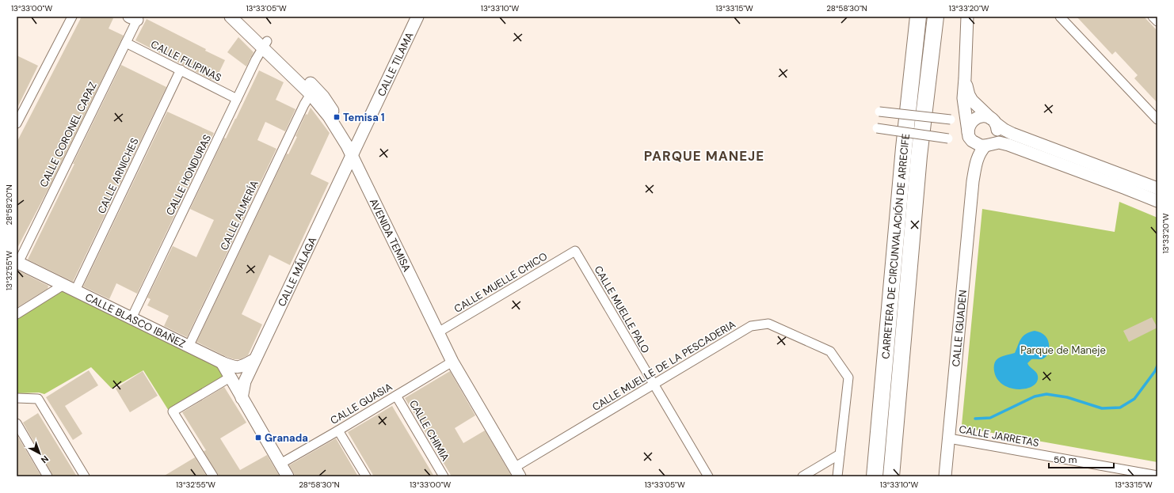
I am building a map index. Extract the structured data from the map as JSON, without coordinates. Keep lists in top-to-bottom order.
{
  "streets": {
    "highway": ["CARRETERA DE CIRCUNVALACIÓN DE ARRECIFE"],
    "street": [
      "CALLE FILIPINAS",
      "CALLE TILAMA",
      "CALLE CORONEL CAPAZ",
      "CALLE HONDURAS",
      "CALLE ARNICHES",
      "CALLE ALMERÍA",
      "AVENIDA TEMISA",
      "CALLE MÁLAGA",
      "CALLE MUELLE CHICO",
      "CALLE MUELLE PALO",
      "CALLE BLASCO IBAÑEZ",
      "CALLE IGUADEN",
      "CALLE MUELLE DE LA PESCADERIA",
      "CALLE GUASIA",
      "CALLE CHIMIA",
      "CALLE JARRETAS"
    ]
  },
  "crossings": [
    ["CALLE FILIPINAS", "CALLE CORONEL CAPAZ"],
    ["CALLE FILIPINAS", "CALLE HONDURAS"],
    ["CALLE FILIPINAS", "CALLE ARNICHES"],
    ["CALLE TILAMA", "AVENIDA TEMISA"],
    ["CALLE TILAMA", "CALLE MÁLAGA"],
    ["CALLE CORONEL CAPAZ", "CALLE BLASCO IBAÑEZ"],
    ["CALLE HONDURAS", "AVENIDA TEMISA"],
    ["CALLE HONDURAS", "CALLE BLASCO IBAÑEZ"],
    ["CALLE ARNICHES", "CALLE BLASCO IBAÑEZ"],
    ["CALLE ALMERÍA", "AVENIDA TEMISA"],
    ["CALLE ALMERÍA", "CALLE BLASCO IBAÑEZ"],
    ["AVENIDA TEMISA", "CALLE MÁLAGA"],
    ["AVENIDA TEMISA", "CALLE MUELLE CHICO"],
    ["AVENIDA TEMISA", "CALLE MUELLE DE LA PESCADERIA"],
    ["AVENIDA TEMISA", "CALLE GUASIA"],
    ["CALLE MÁLAGA", "CALLE BLASCO IBAÑEZ"],
    ["CALLE MUELLE CHICO", "CALLE MUELLE PALO"],
    ["CALLE MUELLE PALO", "CALLE MUELLE DE LA PESCADERIA"],
    ["CALLE IGUADEN", "CALLE JARRETAS"],
    ["CALLE GUASIA", "CALLE CHIMIA"]
  ],
  "districts": ["PARQUE MANEJE"],
  "parks": ["Parque de Maneje"],
  "places": {
    "transit": ["Temisa 1", "Granada"]
  },
  "scale_bar": "50 m",
  "north": "bottom right",
  "coordinates": [
    "13°33'00\"W",
    "13°33'05\"W",
    "13°33'10\"W",
    "13°33'15\"W",
    "28°58'30\"N",
    "13°33'20\"W",
    "28°58'20\"N",
    "13°32'55\"W"
  ]
}
